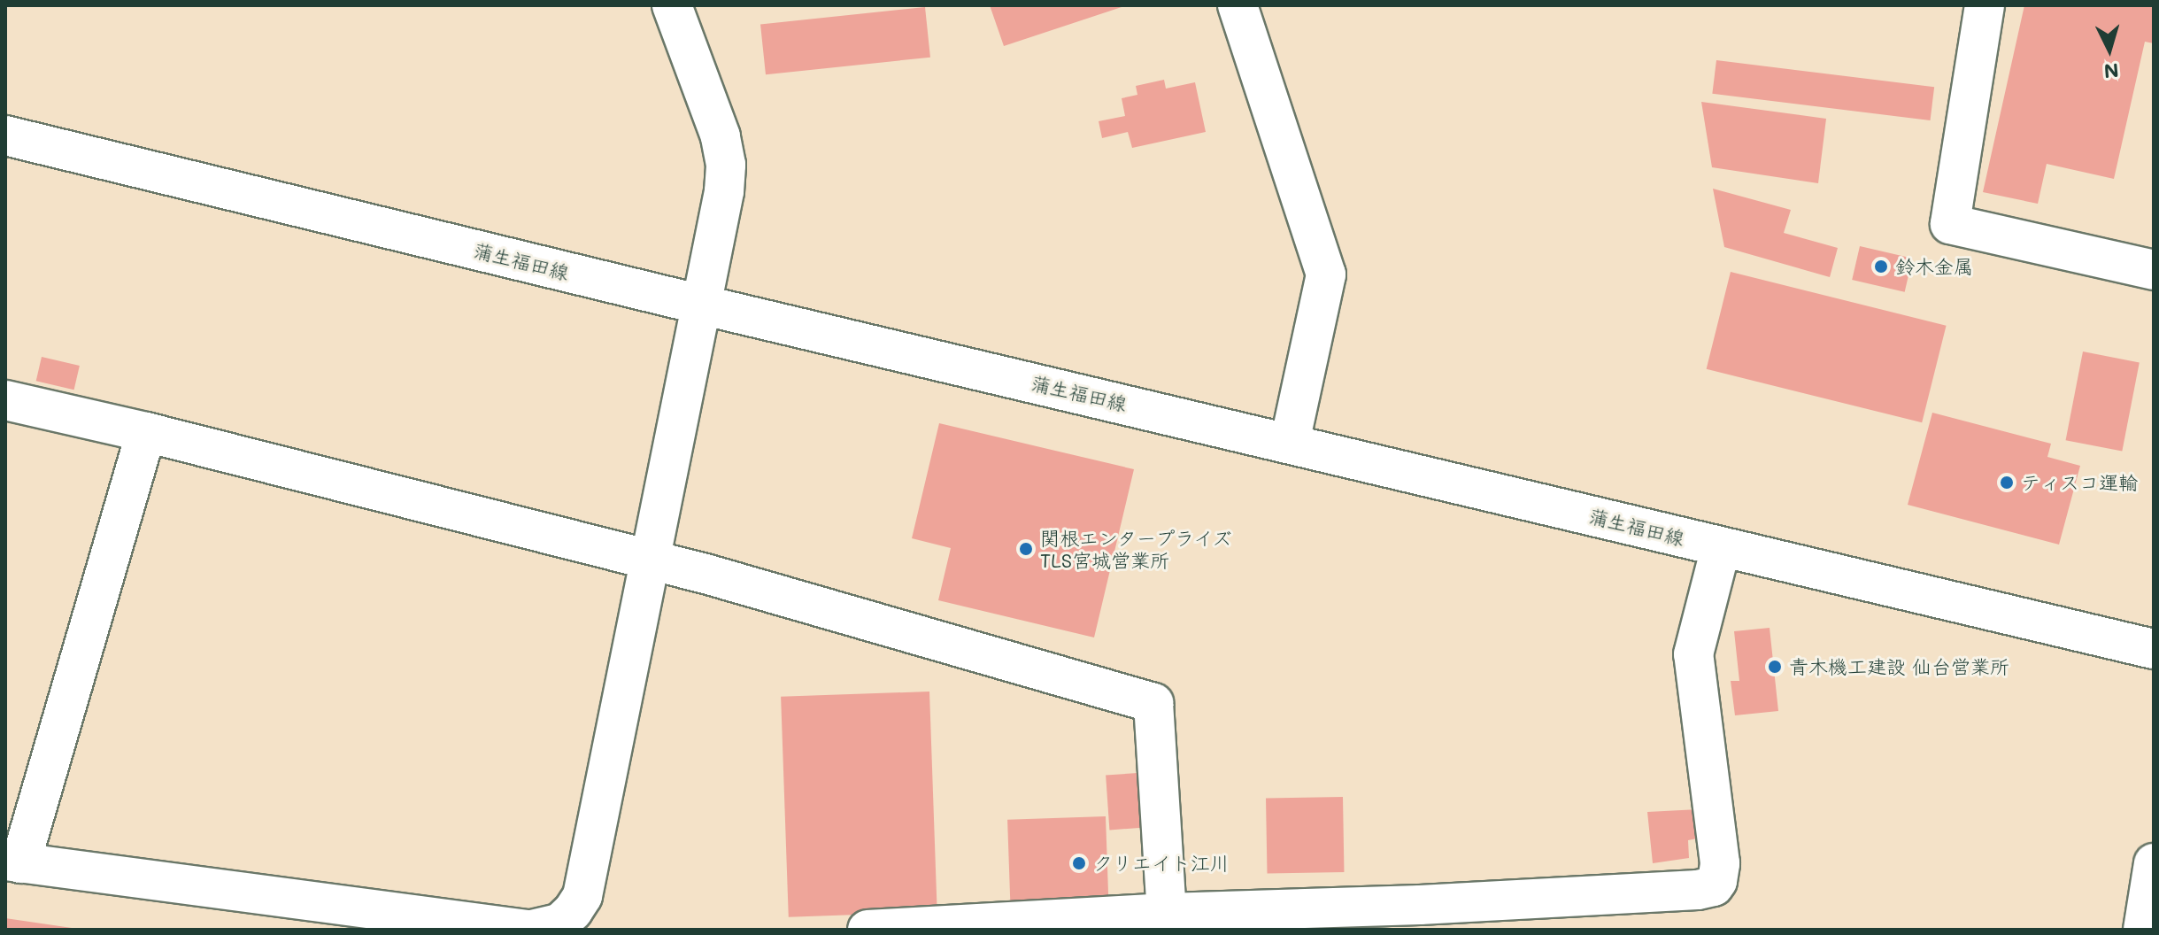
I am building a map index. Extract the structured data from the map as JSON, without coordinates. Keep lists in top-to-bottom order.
{
  "streets": {
    "street": ["蒲生福田線"]
  },
  "places": [
    "鈴木金属",
    "ティスコ運輸",
    "関根エンタープライズ TLS宮城営業所",
    "青木機工建設 仙台営業所",
    "クリエイト江川"
  ],
  "north": "bottom"
}
